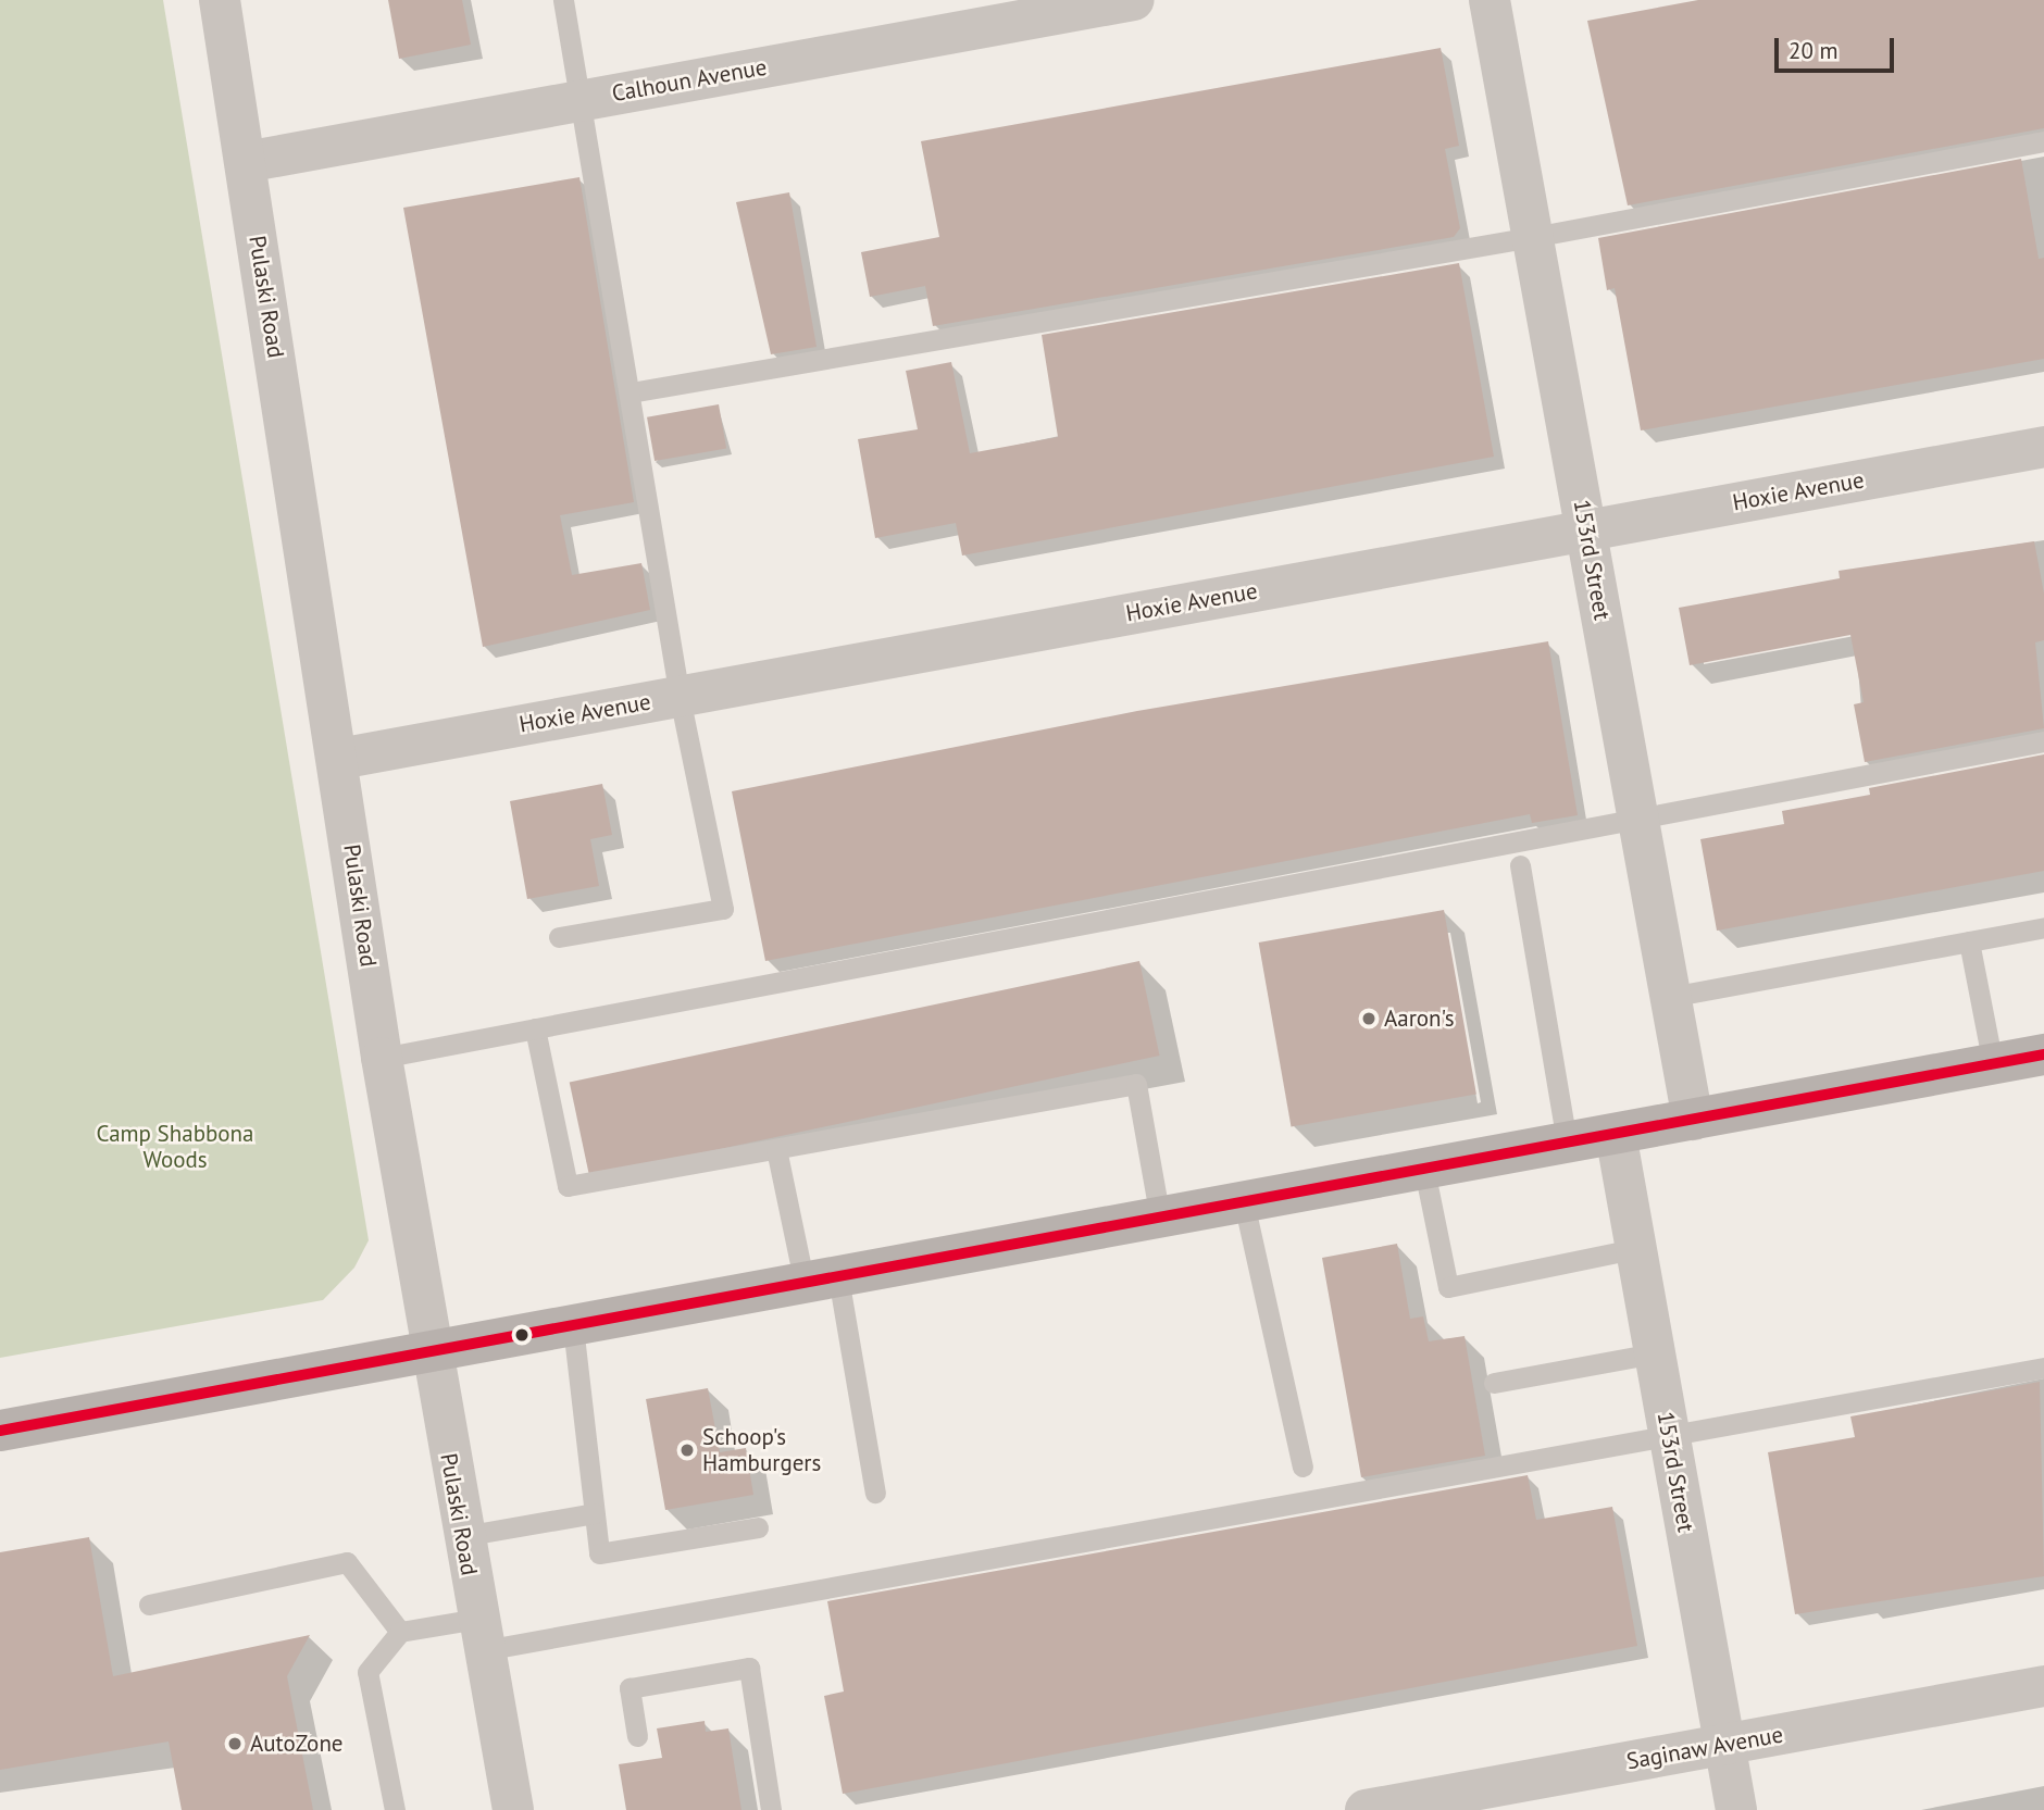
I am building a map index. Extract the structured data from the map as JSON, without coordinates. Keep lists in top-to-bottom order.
{
  "streets": {
    "street": [
      "Calhoun Avenue",
      "Pulaski Road",
      "Hoxie Avenue",
      "153rd Street",
      "Saginaw Avenue"
    ]
  },
  "crossings": [
    ["Calhoun Avenue", "Pulaski Road"],
    ["Pulaski Road", "Hoxie Avenue"],
    ["Hoxie Avenue", "153rd Street"],
    ["153rd Street", "Saginaw Avenue"]
  ],
  "parks": ["Camp Shabbona Woods"],
  "places": ["Aaron's", "Schoop's Hamburgers", "AutoZone"],
  "scale_bar": "20 m"
}
